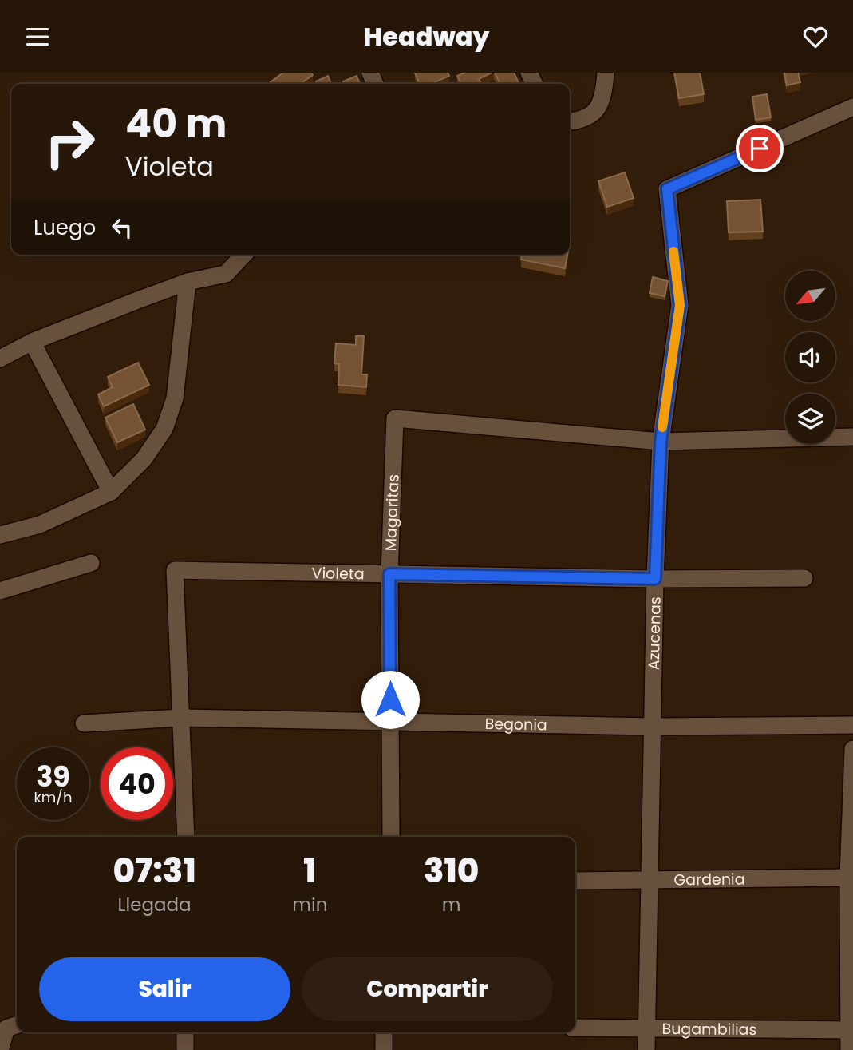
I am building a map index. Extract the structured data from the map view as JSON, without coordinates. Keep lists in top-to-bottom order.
{
  "streets": {
    "street": [
      "Magaritas",
      "Violeta",
      "Azucenas",
      "Begonia",
      "Gardenia",
      "Bugambilias"
    ]
  },
  "crossings": [
    ["Magaritas", "Violeta"],
    ["Magaritas", "Azucenas"],
    ["Magaritas", "Begonia"],
    ["Violeta", "Azucenas"],
    ["Violeta", "Begonia"],
    ["Azucenas", "Begonia"],
    ["Azucenas", "Gardenia"],
    ["Azucenas", "Bugambilias"]
  ],
  "north": "bottom left",
  "page": {
    "header": "Headway",
    "turn": ["40 m", "Violeta"],
    "then": "Luego",
    "speed": "39 km/h",
    "limit": "40",
    "eta": [
      "07:31",
      "Llegada",
      "1",
      "min",
      "310",
      "m"
    ],
    "buttons": ["Salir", "Compartir"]
  }
}
